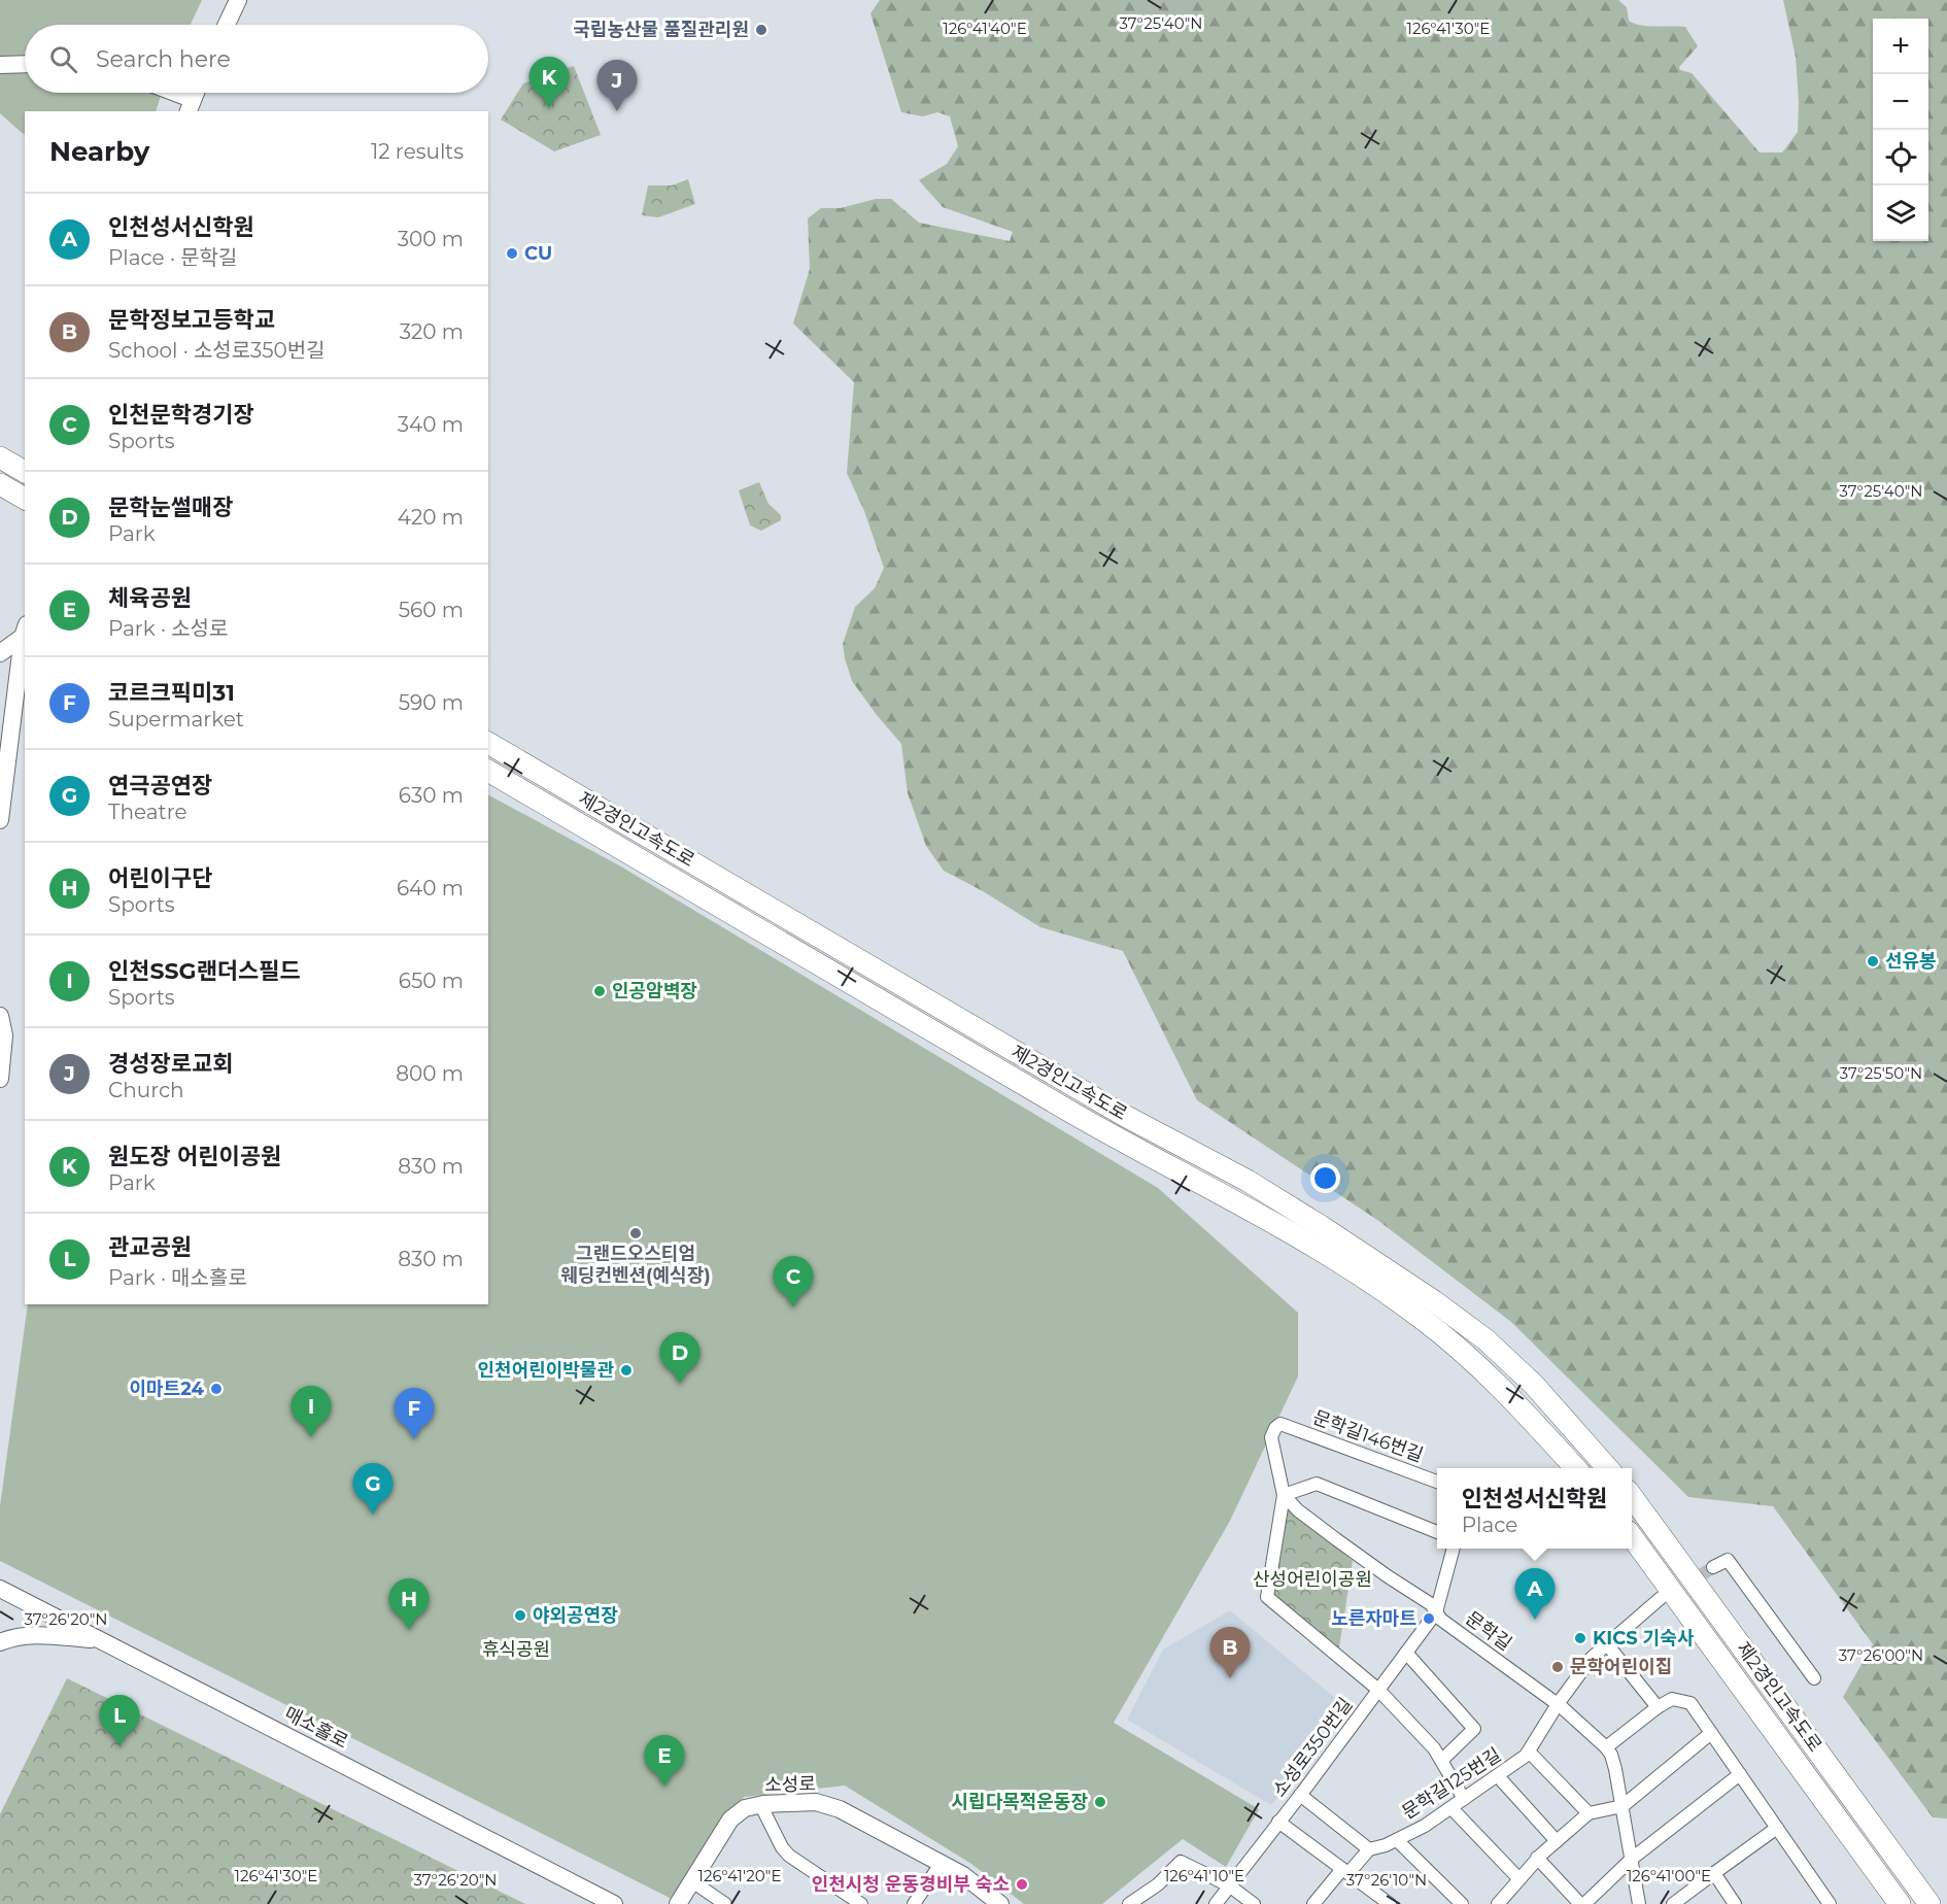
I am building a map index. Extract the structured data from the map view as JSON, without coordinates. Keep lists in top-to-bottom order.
{
  "streets": {
    "highway": ["제2경인고속도로"],
    "main road": ["매소홀로", "소성로"],
    "street": [
      "문학길146번길",
      "문학길",
      "소성로350번길",
      "문학길125번길"
    ]
  },
  "crossings": [
    ["문학길146번길", "문학길"],
    ["문학길146번길", "소성로350번길"],
    ["문학길", "소성로350번길"],
    ["문학길", "문학길125번길"],
    ["소성로350번길", "문학길125번길"]
  ],
  "parks": ["산성어린이공원", "휴식공원"],
  "places": [
    "국립농산물 품질관리원",
    "CU",
    "선유봉",
    "인공암벽장",
    "그랜드오스티엄 웨딩컨벤션(예식장)",
    "인천어린이박물관",
    "이마트24",
    "야외공연장",
    "노른자마트",
    "KICS 기숙사",
    "문학어린이집",
    "시립다목적운동장",
    "인천시청 운동경비부 숙소"
  ],
  "page": {
    "map_buttons": ["+", "−"],
    "search": "Search here",
    "pins": [
      "K",
      "J",
      "C",
      "D",
      "I",
      "F",
      "G",
      "A",
      "H",
      "B",
      "L",
      "E"
    ],
    "heading": ["Nearby", "12 results"],
    "list": [
      {
        "mark": "A",
        "name": "인천성서신학원",
        "note": "Place · 문학길",
        "value": "300 m"
      },
      {
        "mark": "B",
        "name": "문학정보고등학교",
        "note": "School · 소성로350번길",
        "value": "320 m"
      },
      {
        "mark": "C",
        "name": "인천문학경기장",
        "note": "Sports",
        "value": "340 m"
      },
      {
        "mark": "D",
        "name": "문학눈썰매장",
        "note": "Park",
        "value": "420 m"
      },
      {
        "mark": "E",
        "name": "체육공원",
        "note": "Park · 소성로",
        "value": "560 m"
      },
      {
        "mark": "F",
        "name": "코르크픽미31",
        "note": "Supermarket",
        "value": "590 m"
      },
      {
        "mark": "G",
        "name": "연극공연장",
        "note": "Theatre",
        "value": "630 m"
      },
      {
        "mark": "H",
        "name": "어린이구단",
        "note": "Sports",
        "value": "640 m"
      },
      {
        "mark": "I",
        "name": "인천SSG랜더스필드",
        "note": "Sports",
        "value": "650 m"
      },
      {
        "mark": "J",
        "name": "경성장로교회",
        "note": "Church",
        "value": "800 m"
      },
      {
        "mark": "K",
        "name": "원도장 어린이공원",
        "note": "Park",
        "value": "830 m"
      },
      {
        "mark": "L",
        "name": "관교공원",
        "note": "Park · 매소홀로",
        "value": "830 m"
      }
    ],
    "popup": ["인천성서신학원", "Place"]
  },
  "coordinates": [
    "37°25'40\"N",
    "126°41'40\"E",
    "126°41'30\"E",
    "37°25'50\"N",
    "37°26'20\"N",
    "37°26'00\"N",
    "126°41'20\"E",
    "126°41'10\"E",
    "126°41'00\"E",
    "37°26'10\"N"
  ]
}
